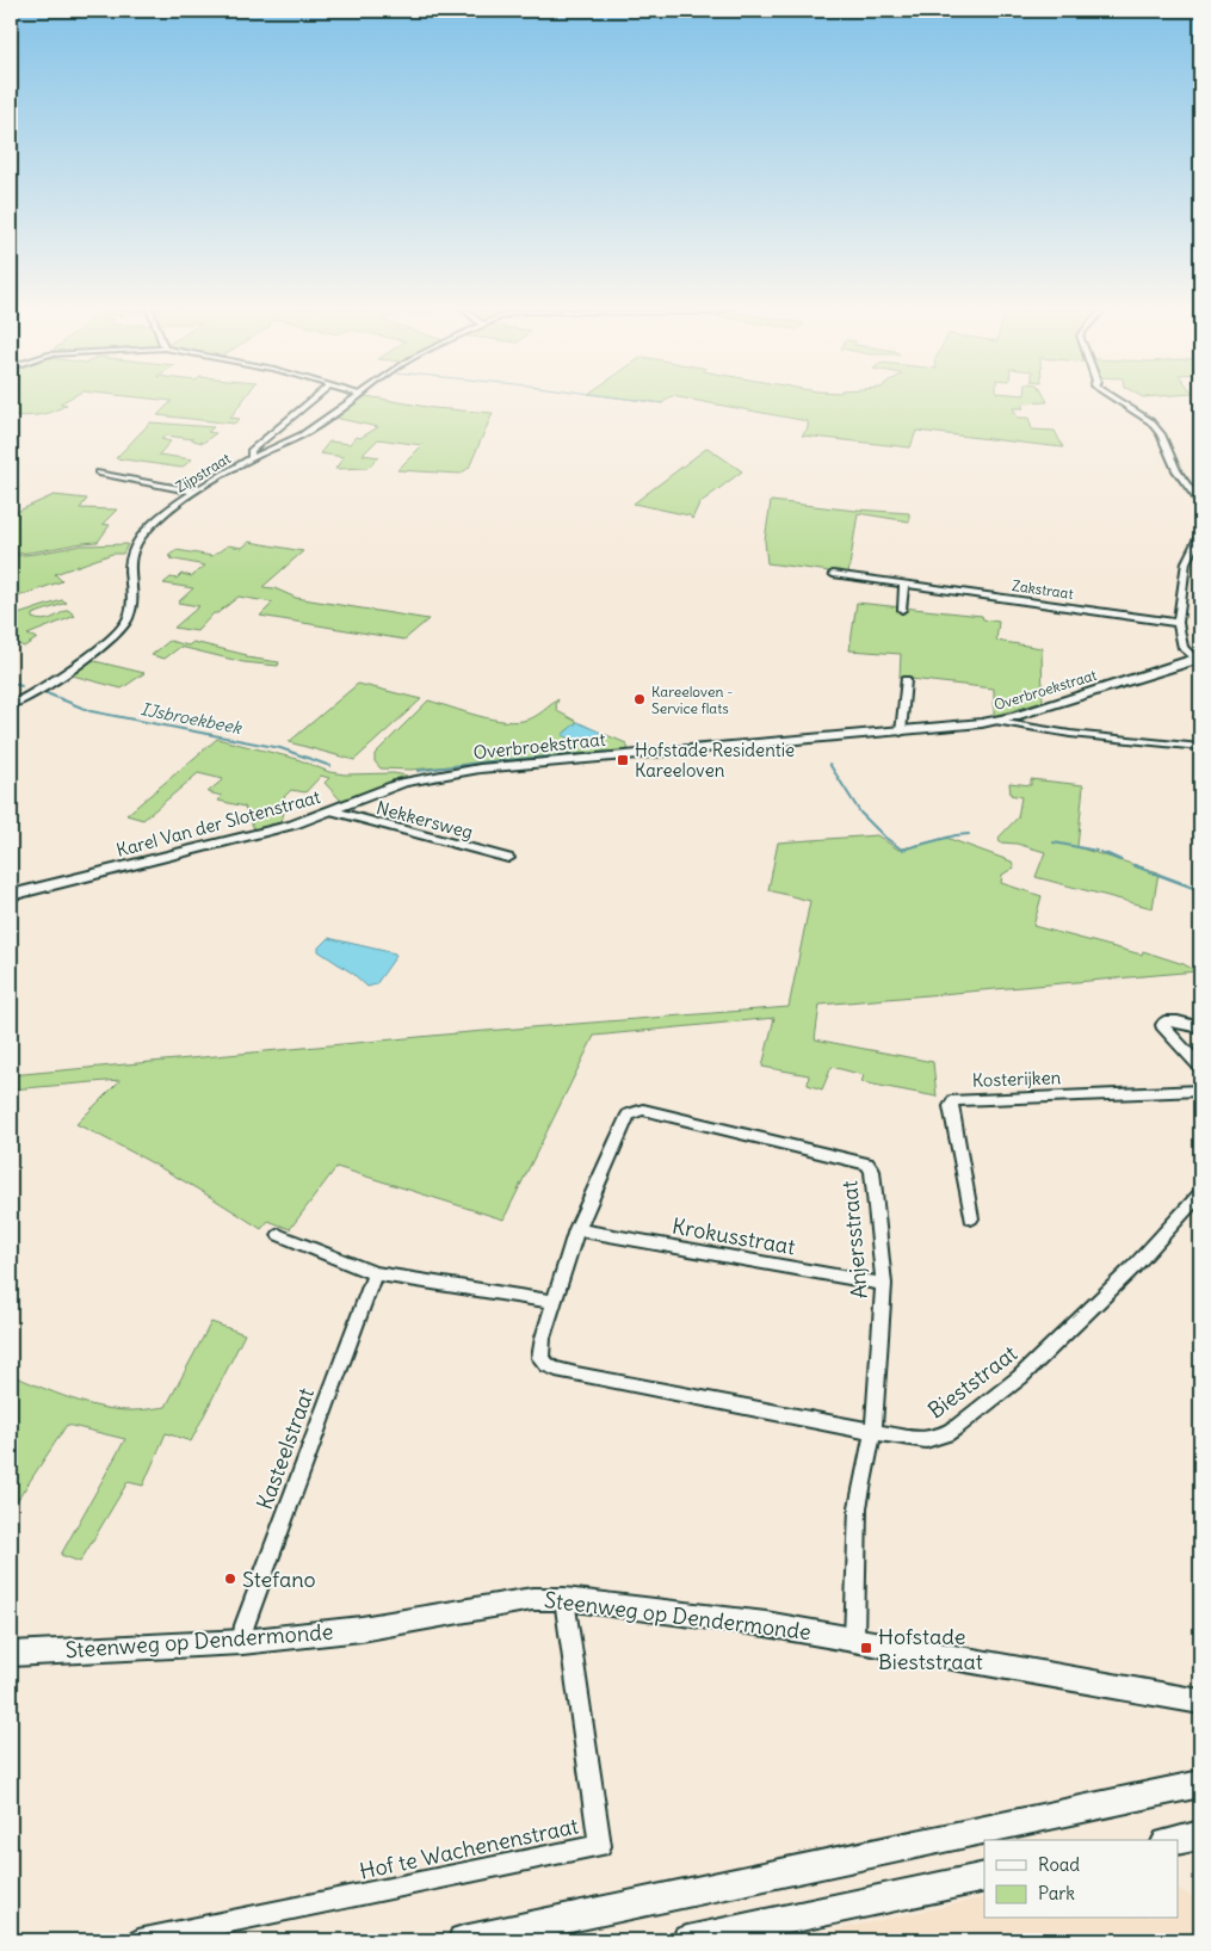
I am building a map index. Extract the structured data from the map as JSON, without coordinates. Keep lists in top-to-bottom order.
{
  "streets": {
    "street": [
      "Zijpstraat",
      "Zakstraat",
      "Overbroekstraat",
      "Nekkersweg",
      "Karel Van der Slotenstraat",
      "Kosterijken",
      "Krokusstraat",
      "Anjersstraat",
      "Bieststraat",
      "Kasteelstraat",
      "Steenweg op Dendermonde",
      "Hof te Wachenenstraat"
    ]
  },
  "crossings": [
    ["Overbroekstraat", "Karel Van der Slotenstraat"],
    ["Nekkersweg", "Karel Van der Slotenstraat"],
    ["Krokusstraat", "Anjersstraat"],
    ["Anjersstraat", "Bieststraat"],
    ["Kasteelstraat", "Steenweg op Dendermonde"],
    ["Steenweg op Dendermonde", "Hof te Wachenenstraat"]
  ],
  "water": ["IJsbroekbeek"],
  "places": {
    "other": ["Kareeloven - Service flats", "Stefano"],
    "transit": ["Hofstade Residentie Kareeloven", "Hofstade Bieststraat"]
  },
  "legend": ["Road", "Park"]
}
